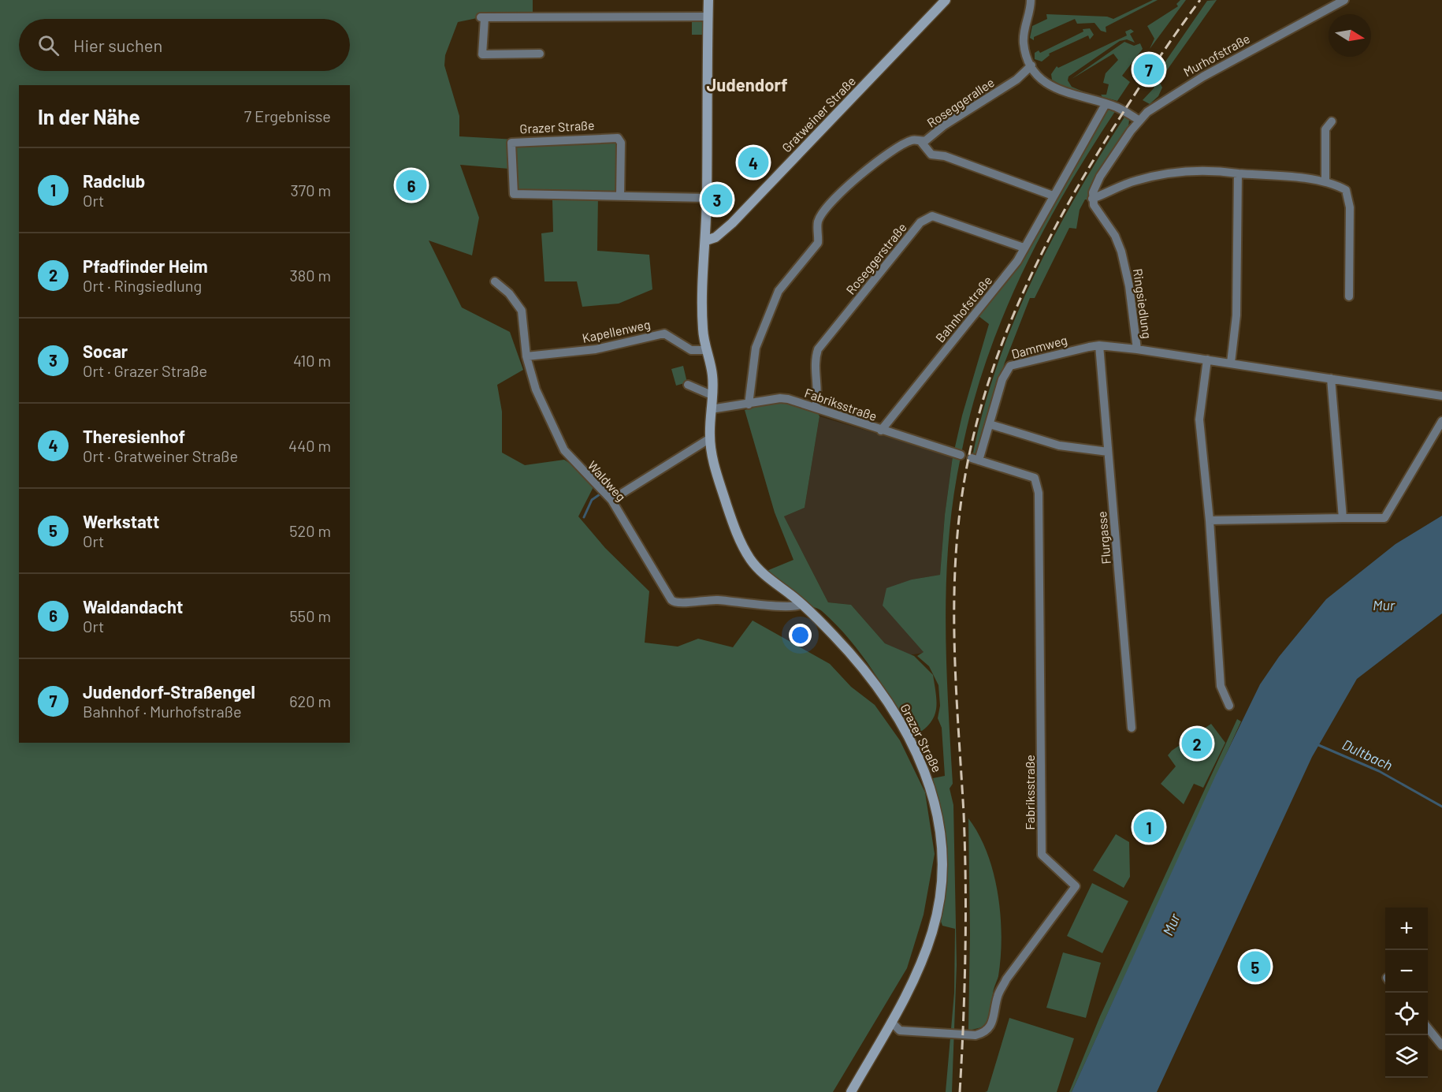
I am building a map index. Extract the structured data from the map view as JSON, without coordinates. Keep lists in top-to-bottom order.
{
  "streets": {
    "main road": ["Gratweiner Straße", "Grazer Straße"],
    "street": [
      "Murhofstraße",
      "Roseggerallee",
      "Roseggerstraße",
      "Ringsiedlung",
      "Bahnhofstraße",
      "Kapellenweg",
      "Dammweg",
      "Fabriksstraße",
      "Waldweg",
      "Flurgasse"
    ]
  },
  "crossings": [
    ["Roseggerallee", "Fabriksstraße"],
    ["Gratweiner Straße", "Grazer Straße"],
    ["Grazer Straße", "Kapellenweg"],
    ["Grazer Straße", "Fabriksstraße"],
    ["Grazer Straße", "Waldweg"],
    ["Roseggerstraße", "Bahnhofstraße"],
    ["Roseggerstraße", "Fabriksstraße"],
    ["Ringsiedlung", "Dammweg"],
    ["Bahnhofstraße", "Fabriksstraße"],
    ["Kapellenweg", "Waldweg"],
    ["Dammweg", "Fabriksstraße"],
    ["Dammweg", "Flurgasse"]
  ],
  "districts": ["Judendorf"],
  "water": ["Mur", "Dultbach"],
  "north": "right",
  "page": {
    "search": "Hier suchen",
    "pins": [
      "7",
      "4",
      "6",
      "3",
      "2",
      "1",
      "5"
    ],
    "heading": ["In der Nähe", "7 Ergebnisse"],
    "list": [
      {
        "mark": "1",
        "name": "Radclub",
        "note": "Ort",
        "value": "370 m"
      },
      {
        "mark": "2",
        "name": "Pfadfinder Heim",
        "note": "Ort · Ringsiedlung",
        "value": "380 m"
      },
      {
        "mark": "3",
        "name": "Socar",
        "note": "Ort · Grazer Straße",
        "value": "410 m"
      },
      {
        "mark": "4",
        "name": "Theresienhof",
        "note": "Ort · Gratweiner Straße",
        "value": "440 m"
      },
      {
        "mark": "5",
        "name": "Werkstatt",
        "note": "Ort",
        "value": "520 m"
      },
      {
        "mark": "6",
        "name": "Waldandacht",
        "note": "Ort",
        "value": "550 m"
      },
      {
        "mark": "7",
        "name": "Judendorf-Straßengel",
        "note": "Bahnhof · Murhofstraße",
        "value": "620 m"
      }
    ],
    "map_buttons": ["+", "−"]
  }
}
